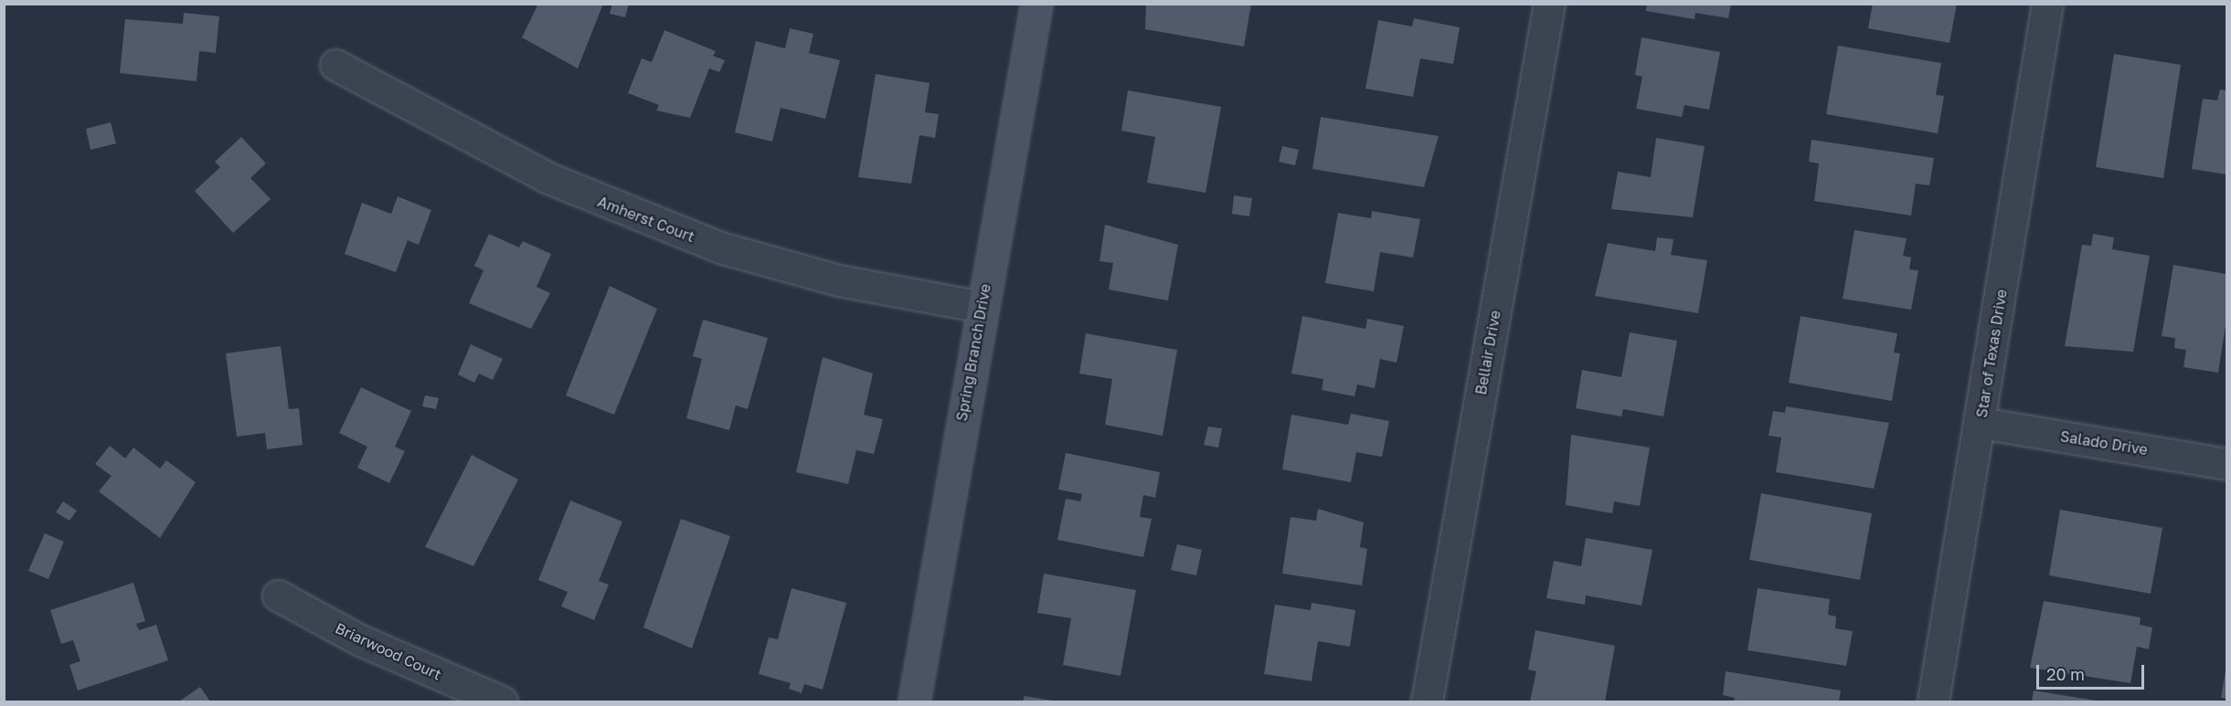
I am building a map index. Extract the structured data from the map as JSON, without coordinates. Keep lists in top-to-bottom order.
{
  "streets": {
    "street": [
      "Amherst Court",
      "Spring Branch Drive",
      "Bellair Drive",
      "Star of Texas Drive",
      "Salado Drive",
      "Briarwood Court"
    ]
  },
  "crossings": [
    ["Amherst Court", "Spring Branch Drive"],
    ["Star of Texas Drive", "Salado Drive"]
  ],
  "scale_bar": "20 m"
}
